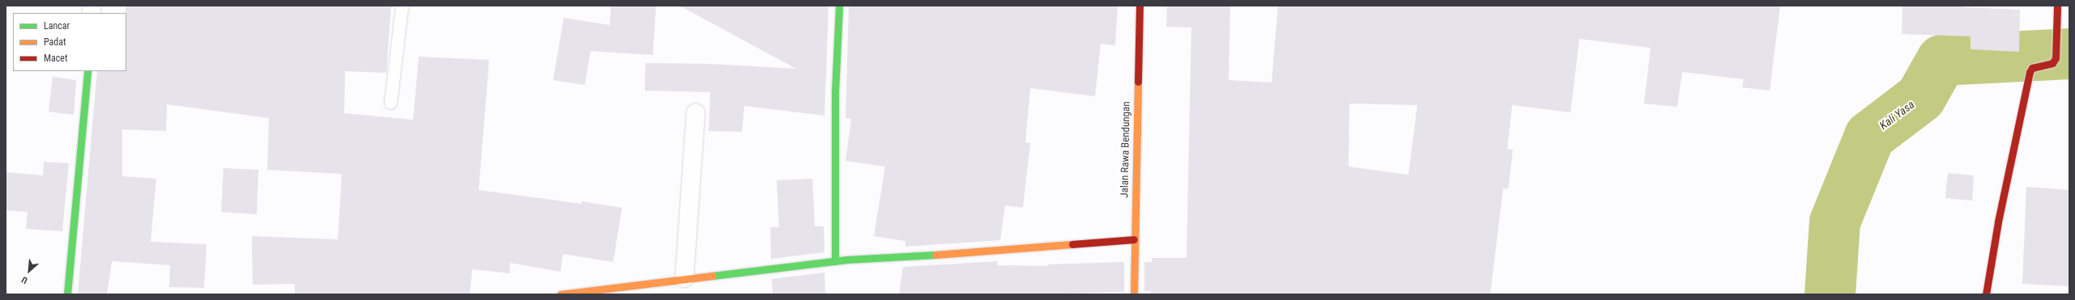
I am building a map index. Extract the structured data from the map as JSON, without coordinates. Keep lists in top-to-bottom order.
{
  "streets": {
    "street": ["Jalan Rawa Bendungan"]
  },
  "water": ["Kali Yasa"],
  "legend": ["Lancar", "Padat", "Macet"],
  "north": "bottom left"
}
